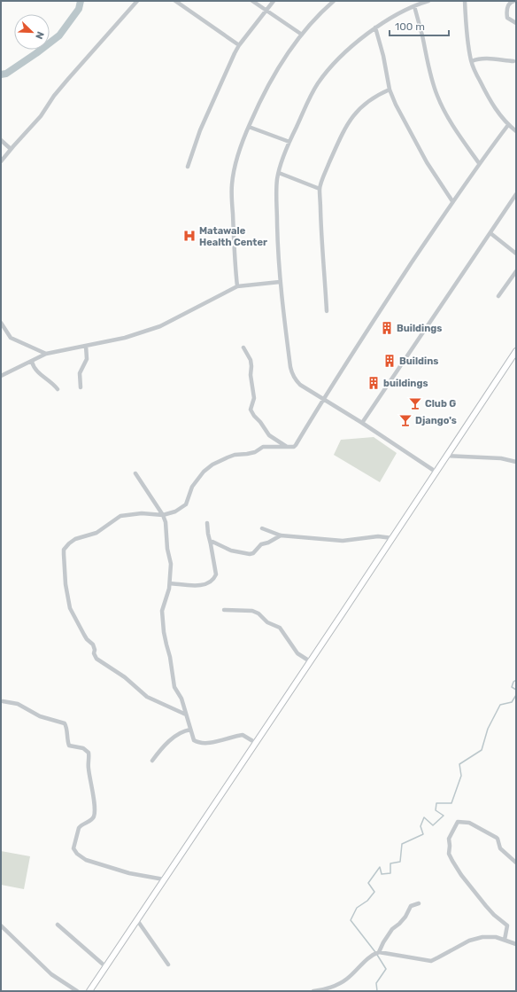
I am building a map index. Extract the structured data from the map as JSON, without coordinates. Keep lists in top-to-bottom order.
{
  "places": {
    "hospital": ["Matawale Health Center"],
    "building": ["Buildings", "Buildins", "buildings"],
    "bar": ["Club G", "Django's"]
  },
  "scale_bar": "100 m",
  "north": "bottom right"
}
